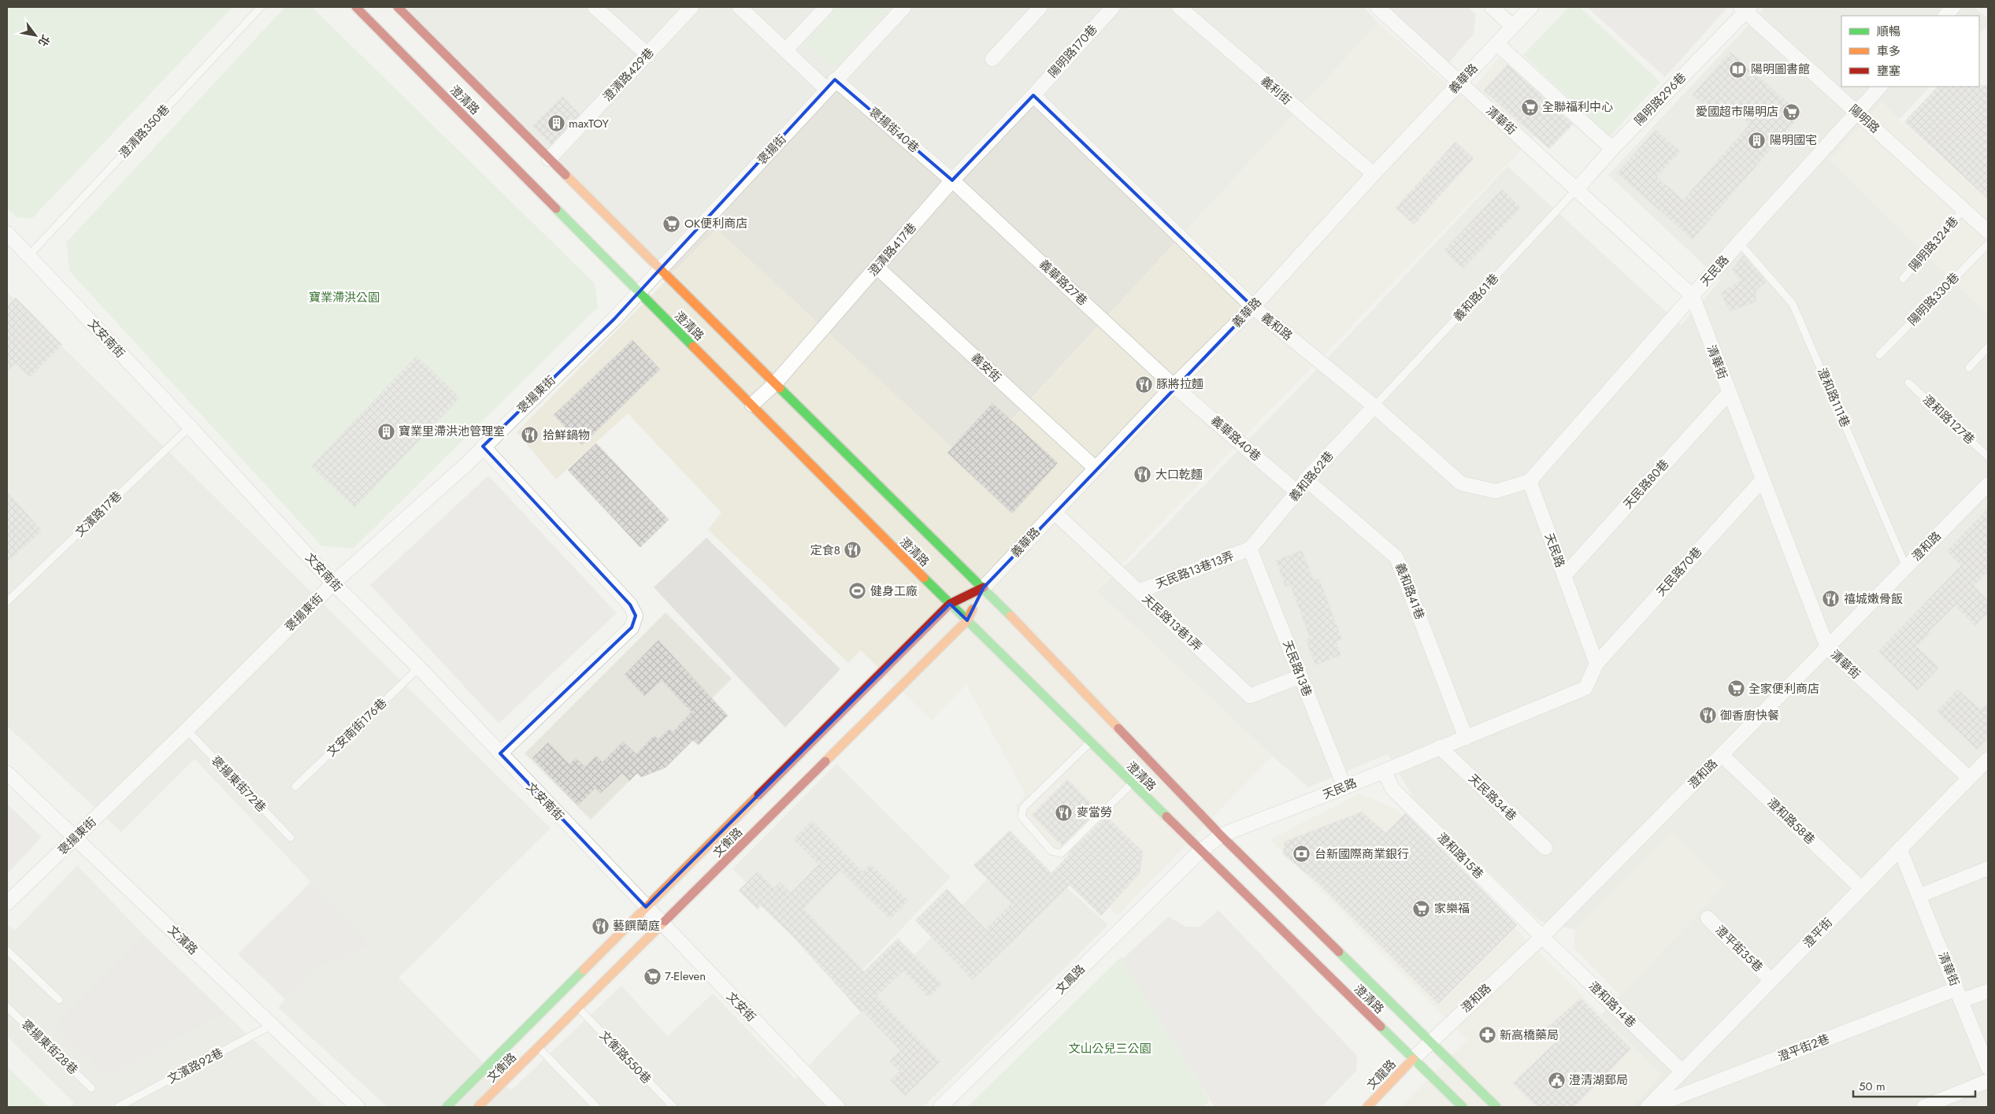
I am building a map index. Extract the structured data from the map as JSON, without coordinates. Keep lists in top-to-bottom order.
{
  "streets": {
    "main road": [
      "義華路",
      "澄清路",
      "文衡路",
      "文龍路"
    ],
    "street": [
      "陽明路170巷",
      "澄清路429巷",
      "義利街",
      "陽明路296巷",
      "陽明路",
      "清華街",
      "褒揚街40巷",
      "褒揚街",
      "澄清路417巷",
      "天民路",
      "義華路27巷",
      "義和路",
      "文安南街",
      "義安街",
      "褒揚東街",
      "義華路40巷",
      "義和路62巷",
      "天民路80巷",
      "澄和路",
      "天民路13巷13弄",
      "天民路70巷",
      "義和路41巷",
      "天民路13巷1弄",
      "天民路13巷",
      "天民路34巷",
      "澄和路58巷",
      "澄和路15巷",
      "澄平街",
      "文濱路",
      "澄平街35巷",
      "文鳳路",
      "澄和路14巷",
      "文安街",
      "澄平街2巷"
    ],
    "lane": [
      "澄清路350巷",
      "陽明路324巷",
      "義和路61巷",
      "陽明路330巷",
      "澄和路111巷",
      "澄和路127巷",
      "文濱路17巷",
      "文安南街176巷",
      "褒揚東街72巷",
      "褒揚東街28巷",
      "文衡路550巷",
      "文濱路92巷"
    ]
  },
  "crossings": [
    ["陽明路170巷", "澄清路417巷"],
    ["陽明路170巷", "義和路"],
    ["澄清路429巷", "澄清路"],
    ["義華路", "義利街"],
    ["義華路", "澄清路"],
    ["義華路", "清華街"],
    ["義華路", "義華路27巷"],
    ["義華路", "義和路"],
    ["義華路", "義安街"],
    ["義華路", "義華路40巷"],
    ["義華路", "天民路13巷1弄"],
    ["義華路", "文衡路"],
    ["陽明路296巷", "陽明路"],
    ["陽明路296巷", "清華街"],
    ["陽明路296巷", "義和路61巷"],
    ["澄清路", "褒揚街"],
    ["澄清路", "澄清路417巷"],
    ["澄清路", "天民路"],
    ["澄清路", "褒揚東街"],
    ["澄清路", "澄和路"],
    ["澄清路", "文衡路"],
    ["澄清路", "文鳳路"],
    ["澄清路", "文龍路"],
    ["陽明路", "陽明路324巷"],
    ["陽明路", "天民路"],
    ["清華街", "天民路"],
    ["清華街", "義和路61巷"],
    ["清華街", "天民路80巷"],
    ["清華街", "澄和路"],
    ["清華街", "天民路70巷"],
    ["清華街", "澄平街"],
    ["清華街", "澄平街2巷"],
    ["褒揚街40巷", "褒揚街"],
    ["褒揚街40巷", "澄清路417巷"],
    ["褒揚街40巷", "義華路27巷"],
    ["澄清路350巷", "文安南街"],
    ["褒揚街", "褒揚東街"],
    ["澄清路417巷", "義華路27巷"],
    ["澄清路417巷", "義和路"],
    ["澄清路417巷", "義安街"],
    ["天民路", "義和路"],
    ["天民路", "澄和路111巷"],
    ["天民路", "天民路80巷"],
    ["天民路", "天民路70巷"],
    ["天民路", "義和路41巷"],
    ["天民路", "天民路13巷"],
    ["天民路", "天民路34巷"],
    ["天民路", "澄和路15巷"],
    ["天民路", "文鳳路"],
    ["義華路27巷", "義華路40巷"],
    ["義和路61巷", "義和路"],
    ["義和路61巷", "義和路62巷"],
    ["義和路", "義和路62巷"],
    ["文安南街", "褒揚東街"],
    ["文安南街", "文濱路17巷"],
    ["文安南街", "文安南街176巷"],
    ["文安南街", "文衡路"],
    ["文安南街", "文安街"],
    ["褒揚東街", "褒揚東街72巷"],
    ["褒揚東街", "文濱路"],
    ["澄和路111巷", "澄和路"],
    ["義華路40巷", "義和路62巷"],
    ["義和路62巷", "天民路13巷13弄"],
    ["義和路62巷", "義和路41巷"],
    ["義和路62巷", "天民路13巷"],
    ["澄和路", "澄和路58巷"],
    ["澄和路", "澄和路15巷"],
    ["澄和路", "澄和路14巷"],
    ["澄和路", "文龍路"],
    ["天民路13巷13弄", "天民路13巷1弄"],
    ["天民路13巷13弄", "天民路13巷"],
    ["天民路13巷1弄", "天民路13巷"],
    ["澄和路58巷", "澄平街"],
    ["文衡路", "文安街"],
    ["文衡路", "文衡路550巷"],
    ["澄和路15巷", "澄和路14巷"],
    ["澄平街", "澄平街35巷"],
    ["澄平街", "澄和路14巷"],
    ["澄平街", "澄平街2巷"],
    ["文濱路", "文濱路92巷"]
  ],
  "parks": ["寶業滯洪公園", "文山公兒三公園"],
  "places": {
    "library": ["陽明圖書館"],
    "supermarket": [
      "全聯福利中心",
      "愛國超市陽明店",
      "OK便利商店",
      "全家便利商店",
      "家樂福",
      "7-Eleven"
    ],
    "building": ["maxTOY", "陽明國宅", "寶業里滯洪池管理室"],
    "restaurant": [
      "豚將拉麵",
      "拾鮮鍋物",
      "大口乾麵",
      "定食8",
      "禧城嫩骨飯",
      "御香廚快餐",
      "麥當勞",
      "藝饌蘭庭"
    ],
    "sports": ["健身工廠"],
    "bank": ["台新國際商業銀行"],
    "pharmacy": ["新高橋藥局"],
    "public building": ["澄清湖郵局"]
  },
  "legend": ["順暢", "車多", "壅塞"],
  "scale_bar": "50 m",
  "north": "bottom right"
}
